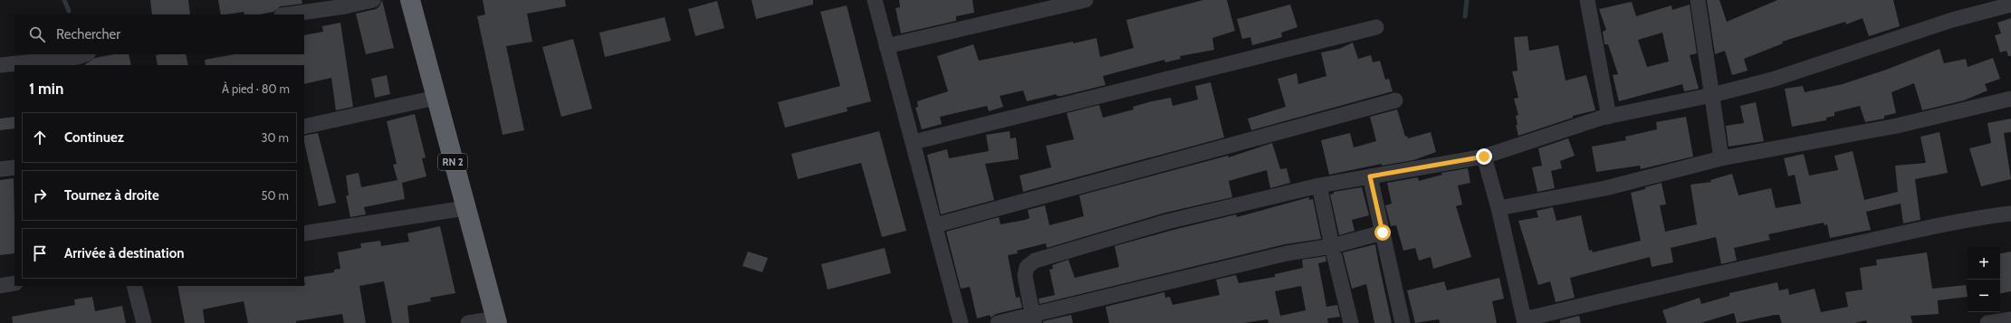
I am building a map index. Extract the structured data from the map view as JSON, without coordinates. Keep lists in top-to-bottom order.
{
  "streets": {
    "highway": ["RN 2"]
  },
  "page": {
    "search": "Rechercher",
    "heading": ["1 min", "À pied · 80 m"],
    "list": [
      ["Continuez", "30 m"],
      ["Tournez à droite", "50 m"],
      "Arrivée à destination"
    ],
    "map_buttons": ["+", "−"]
  }
}
